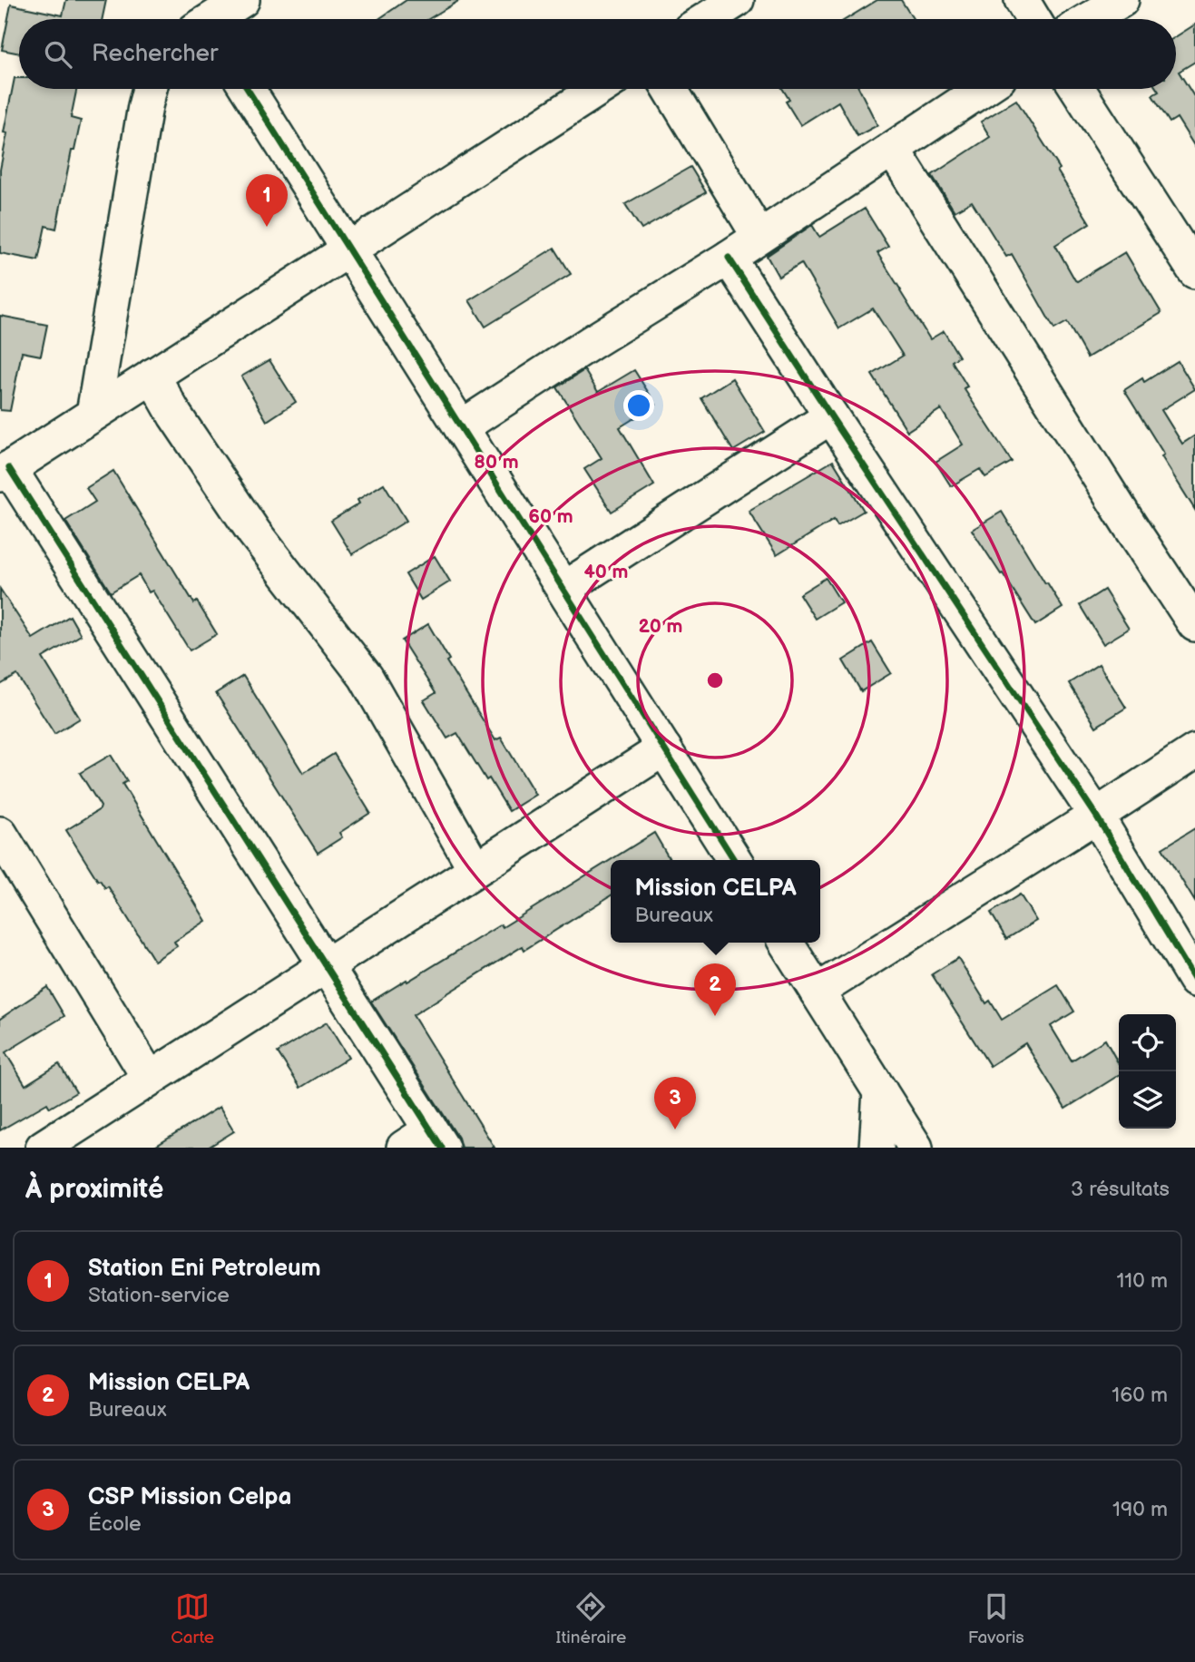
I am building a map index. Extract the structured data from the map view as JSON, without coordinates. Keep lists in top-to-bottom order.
{
  "page": {
    "search": "Rechercher",
    "pins": ["1", "2", "3"],
    "popup": ["Mission CELPA", "Bureaux"],
    "heading": ["À proximité", "3 résultats"],
    "list": [
      {
        "mark": "1",
        "name": "Station Eni Petroleum",
        "note": "Station-service",
        "value": "110 m"
      },
      {
        "mark": "2",
        "name": "Mission CELPA",
        "note": "Bureaux",
        "value": "160 m"
      },
      {
        "mark": "3",
        "name": "CSP Mission Celpa",
        "note": "École",
        "value": "190 m"
      }
    ],
    "nav": ["Carte", "Itinéraire", "Favoris"]
  },
  "rings": [
    "80 m",
    "60 m",
    "40 m",
    "20 m"
  ]
}
